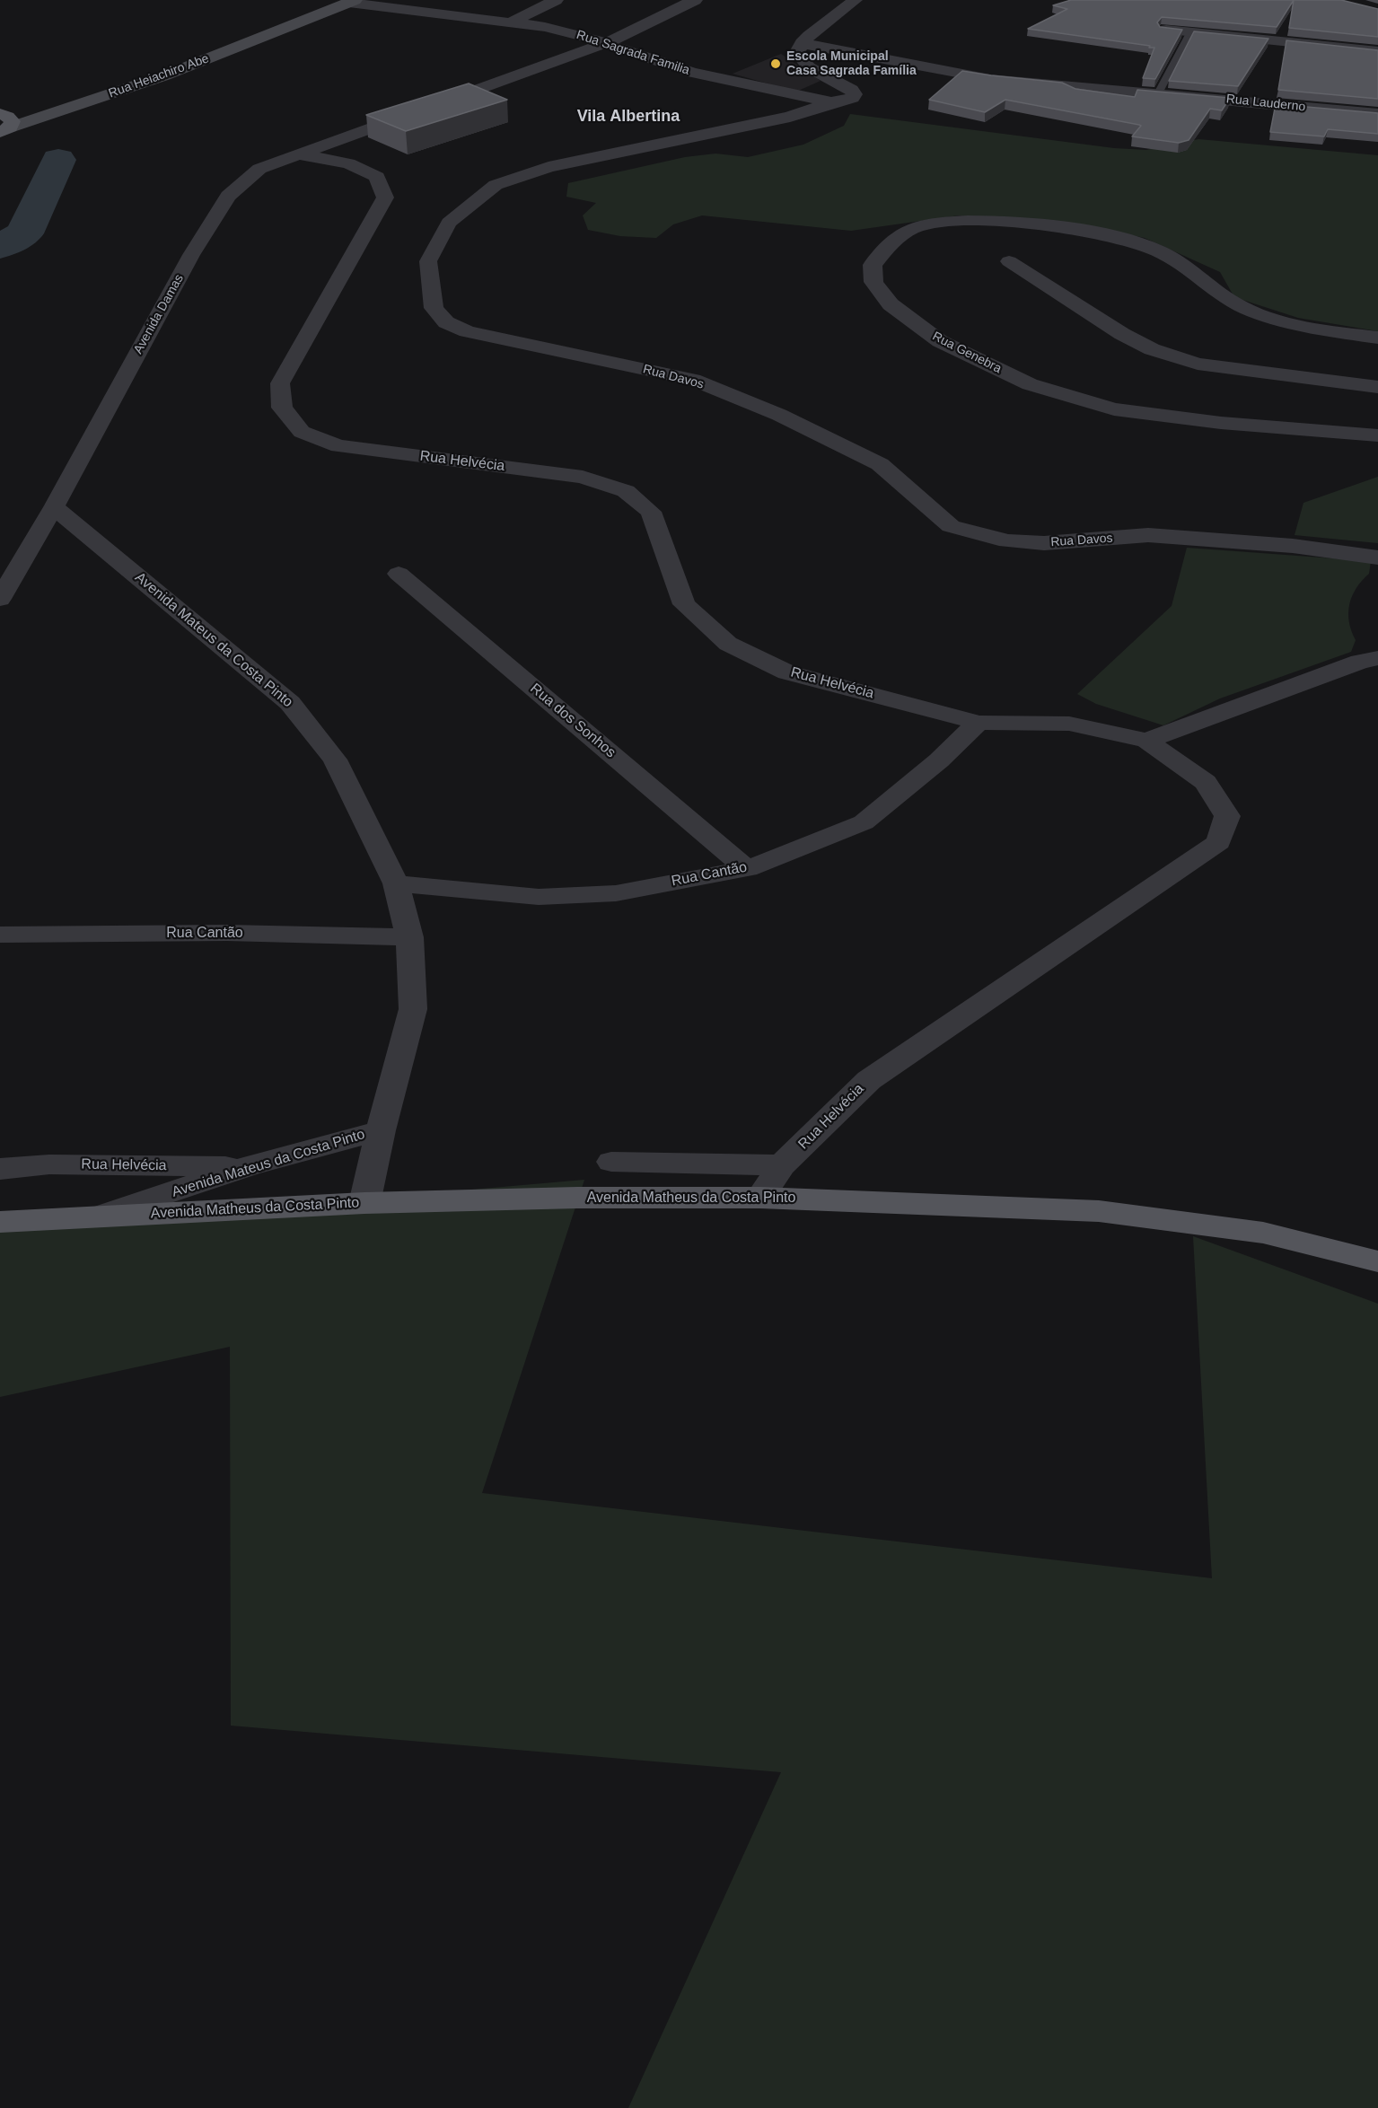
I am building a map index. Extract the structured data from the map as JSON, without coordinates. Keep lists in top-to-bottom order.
{
  "streets": {
    "main road": ["Avenida Matheus da Costa Pinto"],
    "street": [
      "Rua Sagrada Familia",
      "Rua Heiachiro Abe",
      "Rua Lauderno",
      "Avenida Damas",
      "Rua Genebra",
      "Rua Davos",
      "Rua Helvécia",
      "Avenida Mateus da Costa Pinto",
      "Rua dos Sonhos",
      "Rua Cantão"
    ]
  },
  "crossings": [
    ["Rua Sagrada Familia", "Rua Heiachiro Abe"],
    ["Rua Sagrada Familia", "Rua Lauderno"],
    ["Rua Sagrada Familia", "Avenida Damas"],
    ["Rua Sagrada Familia", "Rua Davos"],
    ["Avenida Damas", "Rua Helvécia"],
    ["Avenida Damas", "Avenida Mateus da Costa Pinto"],
    ["Rua Helvécia", "Avenida Mateus da Costa Pinto"],
    ["Rua Helvécia", "Rua Cantão"],
    ["Rua Helvécia", "Avenida Matheus da Costa Pinto"],
    ["Avenida Mateus da Costa Pinto", "Rua Cantão"],
    ["Avenida Mateus da Costa Pinto", "Avenida Matheus da Costa Pinto"],
    ["Rua dos Sonhos", "Rua Cantão"]
  ],
  "districts": ["Vila Albertina"],
  "places": ["Escola Municipal Casa Sagrada Família"]
}
